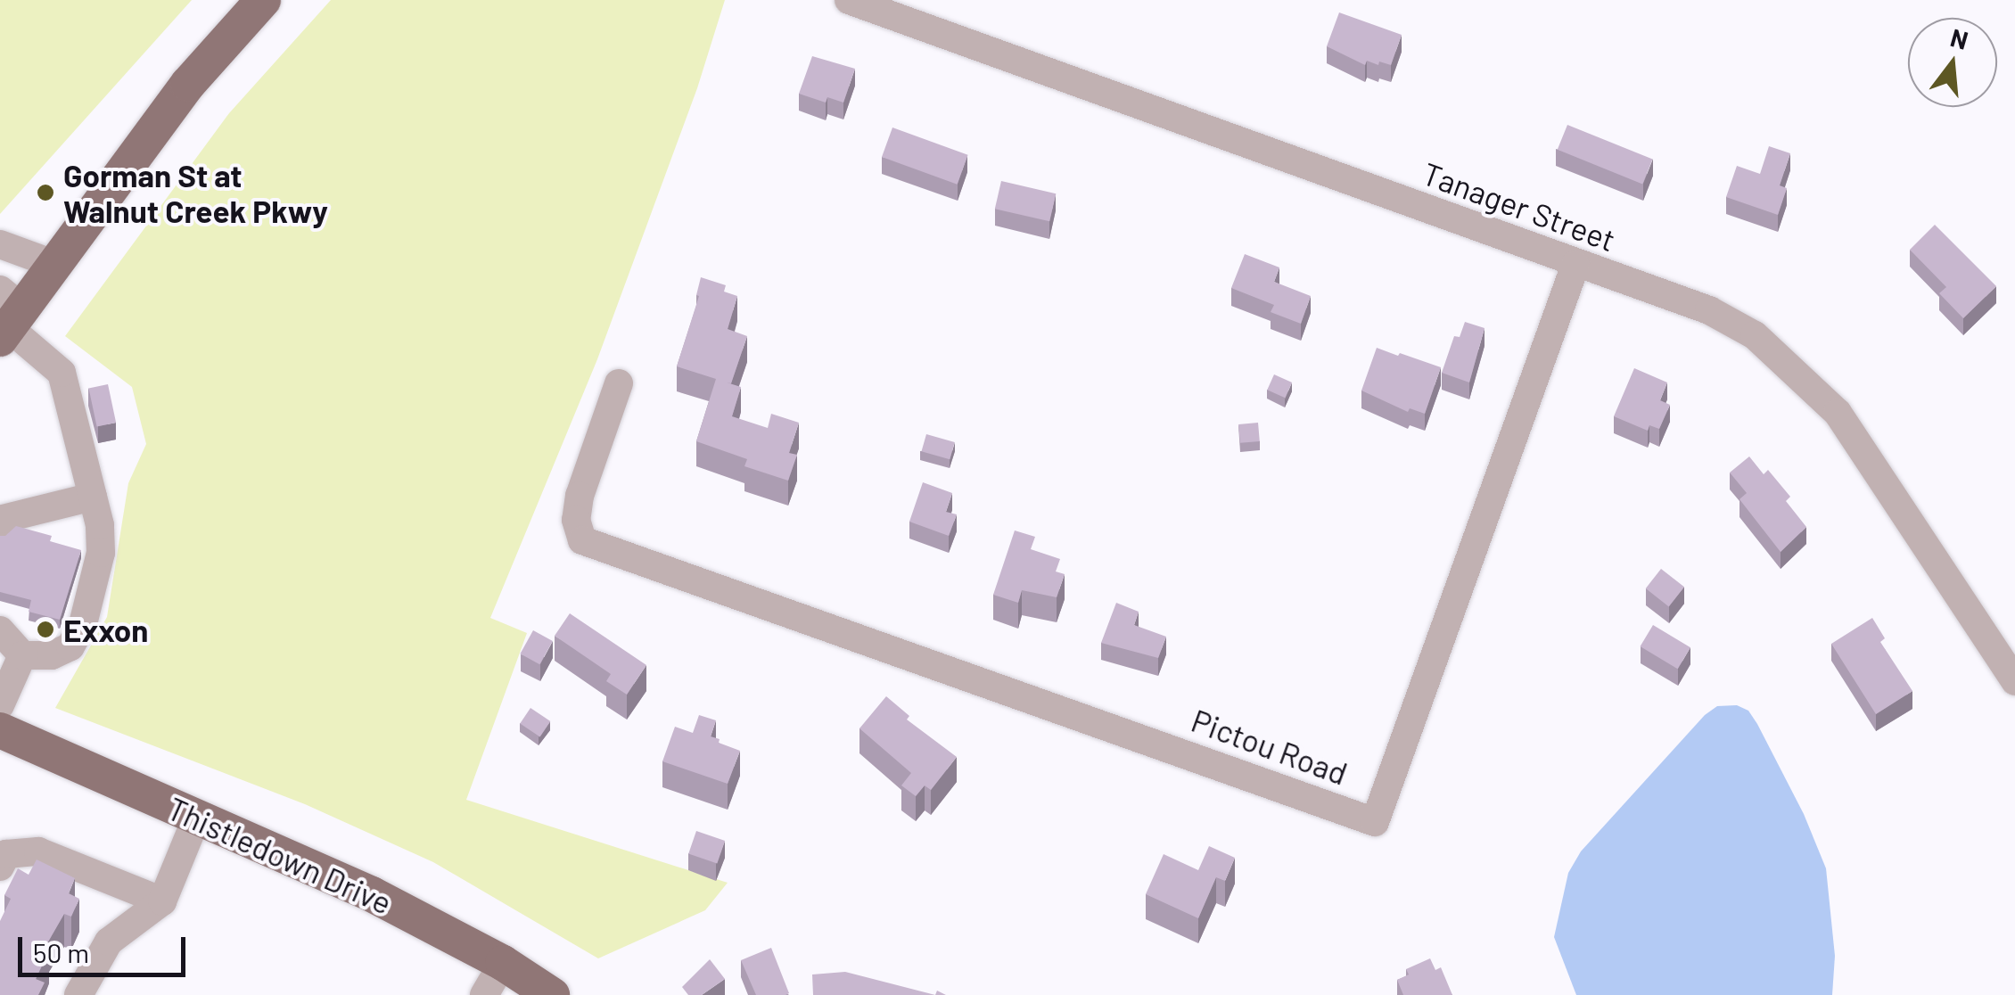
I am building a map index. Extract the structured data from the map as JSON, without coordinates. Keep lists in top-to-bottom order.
{
  "streets": {
    "main road": ["Thistledown Drive"],
    "street": ["Tanager Street", "Pictou Road"]
  },
  "crossings": [
    ["Tanager Street", "Pictou Road"]
  ],
  "places": ["Gorman St at Walnut Creek Pkwy", "Exxon"],
  "scale_bar": "50 m",
  "north": "top"
}
